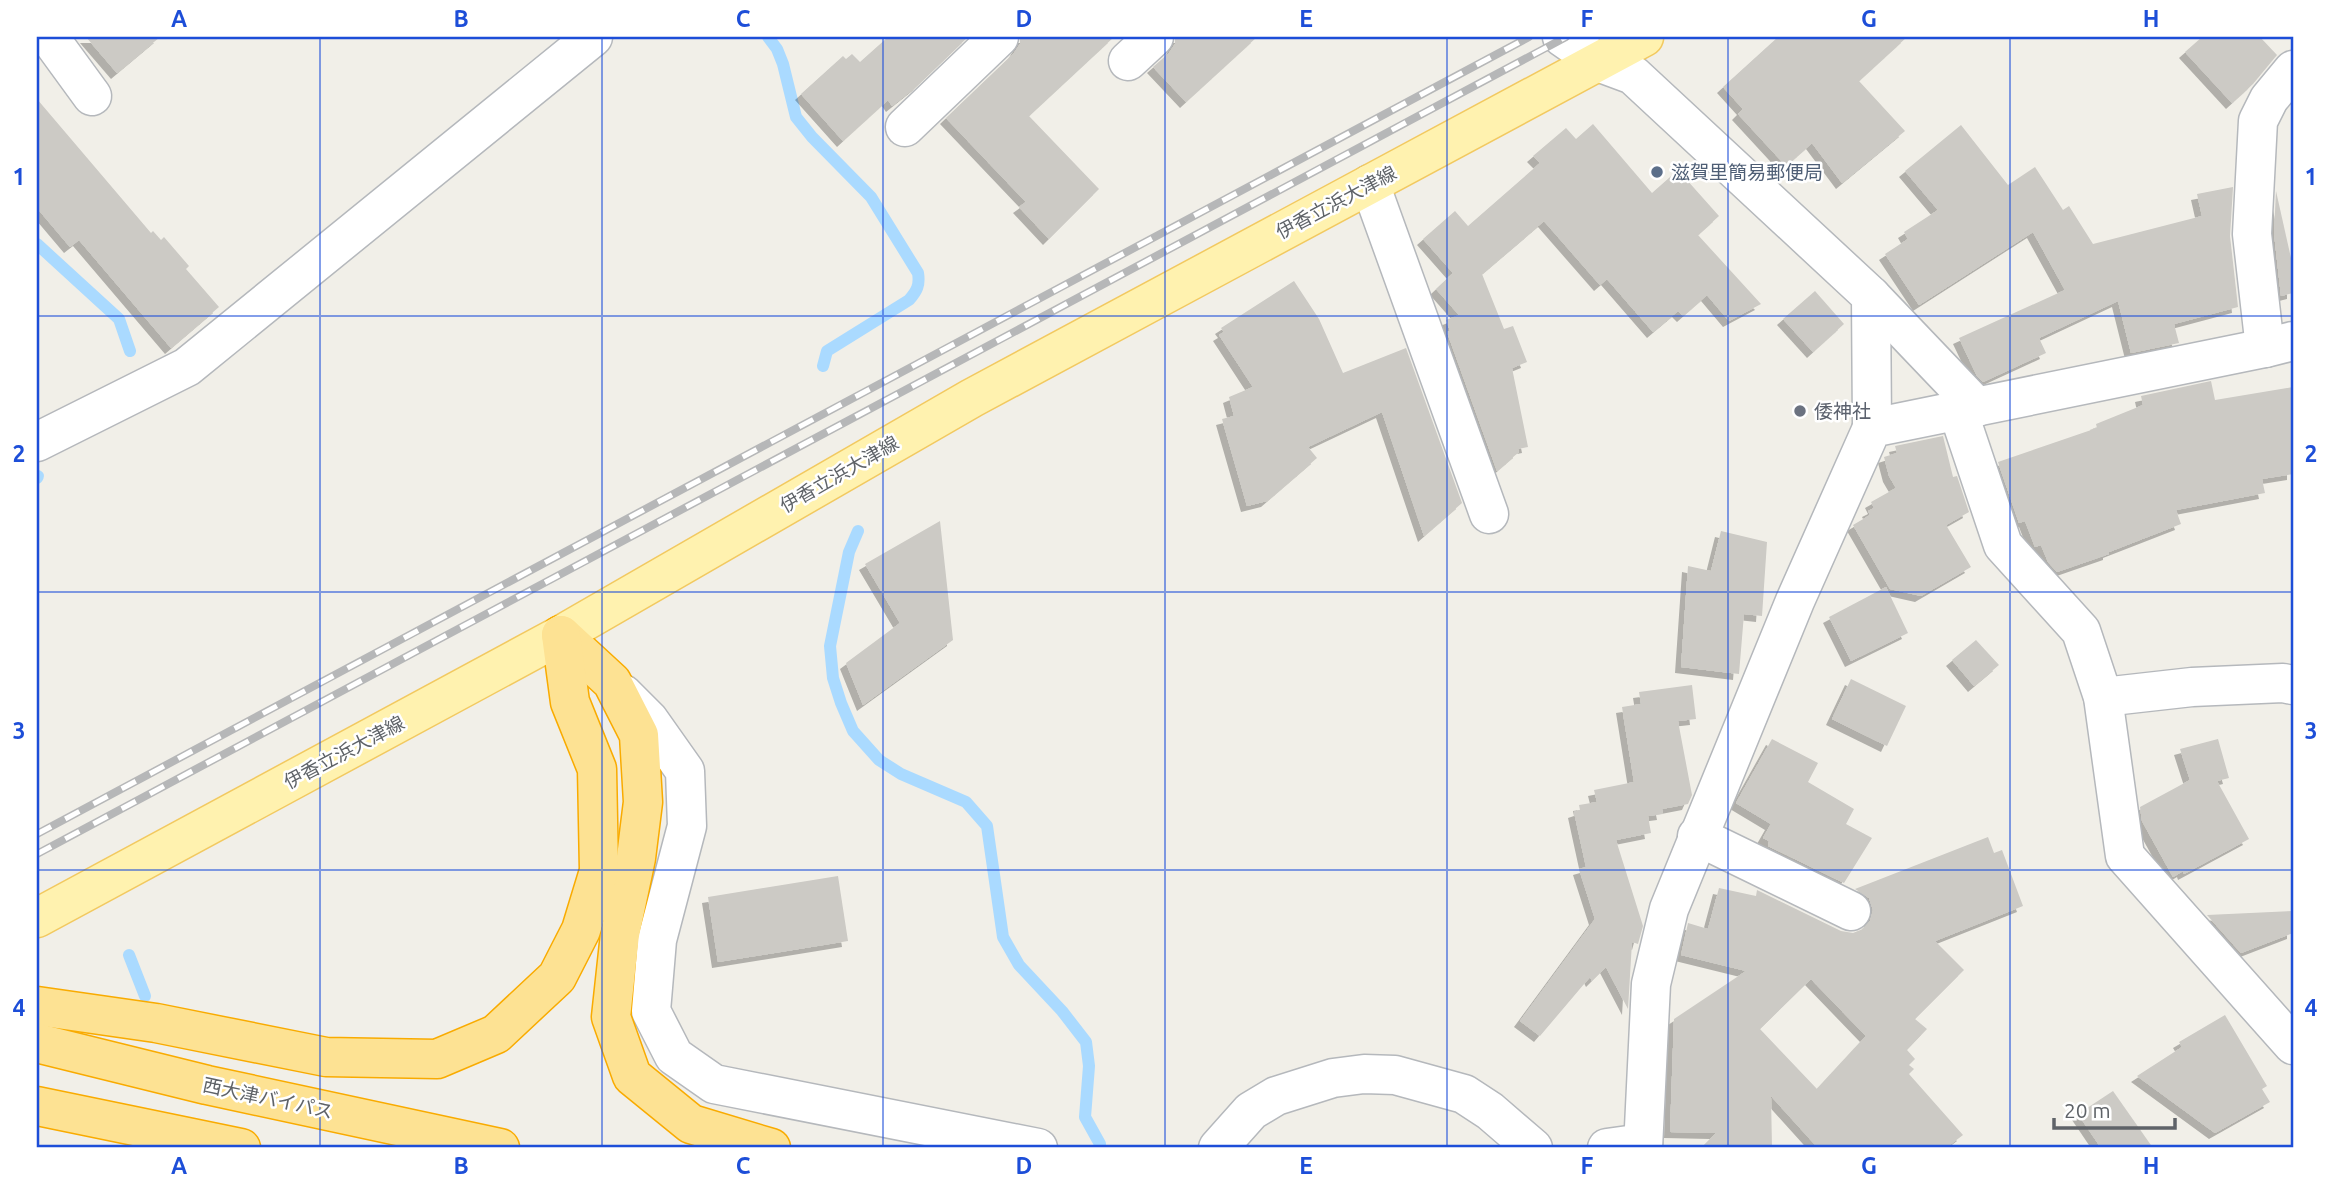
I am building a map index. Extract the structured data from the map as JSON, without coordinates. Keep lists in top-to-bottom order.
{
  "streets": {
    "highway": ["西大津バイパス"],
    "main road": ["伊香立浜大津線"]
  },
  "places": ["滋賀里簡易郵便局", "倭神社"],
  "scale_bar": "20 m",
  "grid": {
    "columns": [
      "A",
      "B",
      "C",
      "D",
      "E",
      "F",
      "G",
      "H"
    ],
    "rows": [
      "1",
      "2",
      "3",
      "4"
    ]
  }
}
